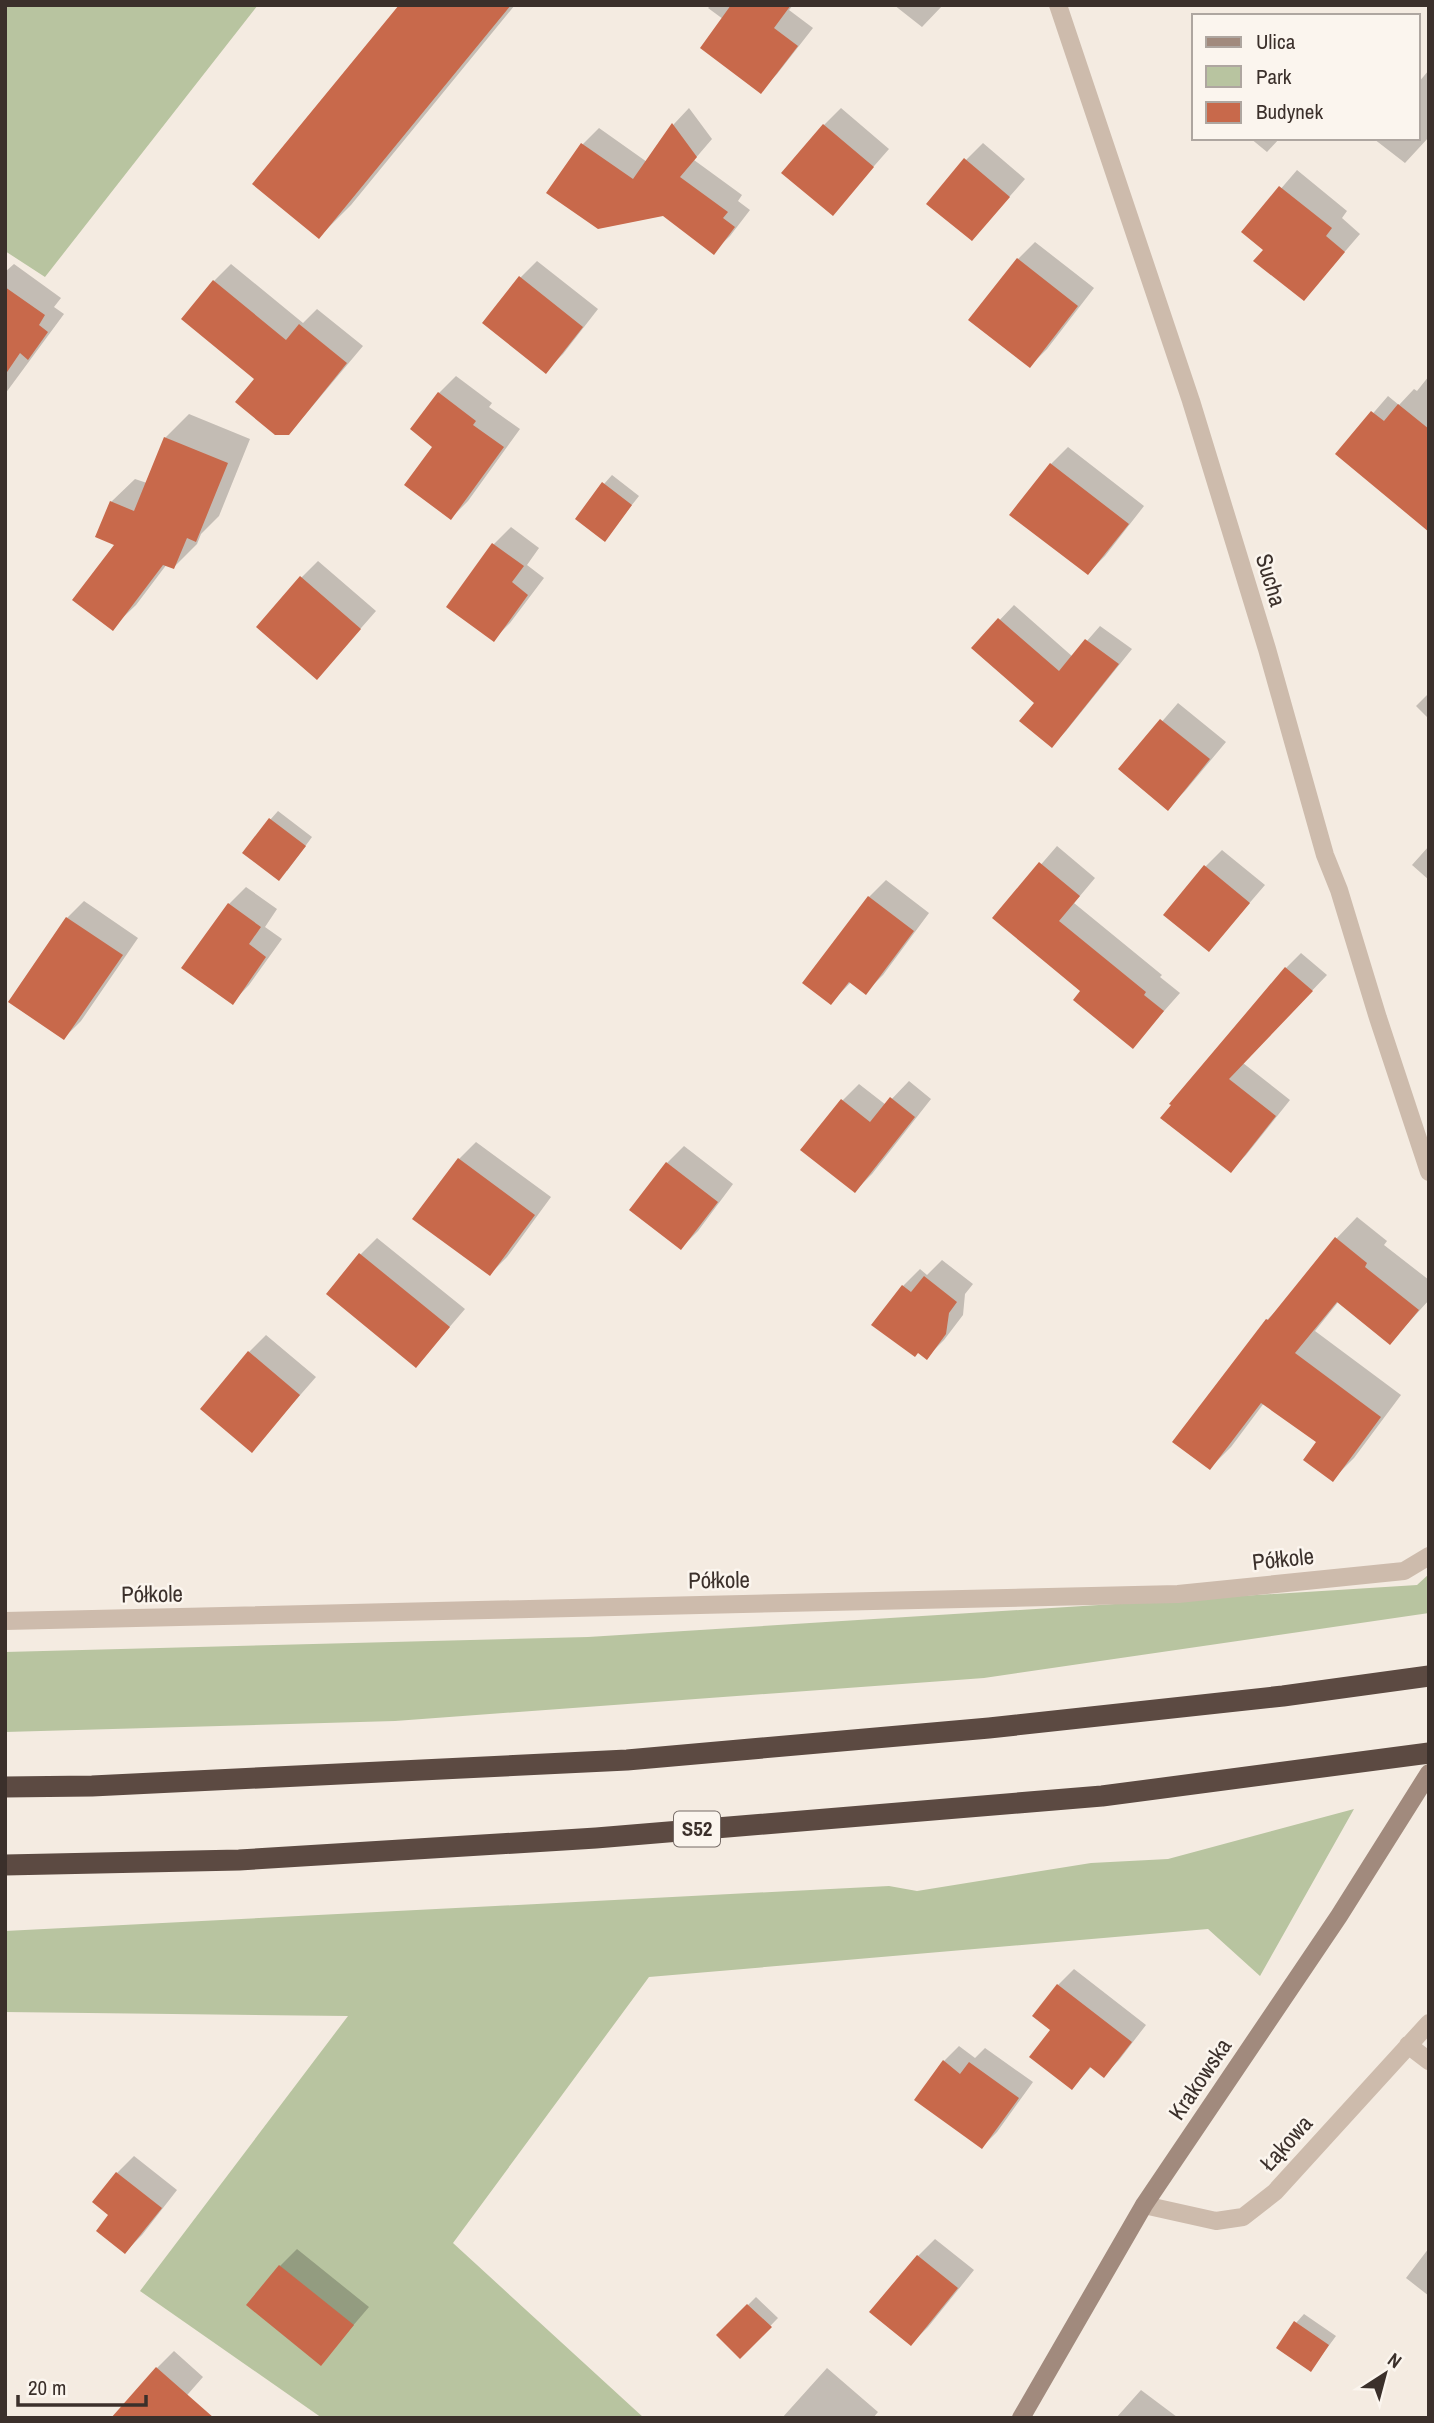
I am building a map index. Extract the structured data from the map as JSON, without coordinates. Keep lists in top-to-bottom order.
{
  "streets": {
    "highway": ["S52"],
    "street": [
      "Sucha",
      "Półkole",
      "Krakowska",
      "Łąkowa"
    ]
  },
  "crossings": [
    ["Krakowska", "Łąkowa"]
  ],
  "legend": ["Ulica", "Park", "Budynek"],
  "scale_bar": "20 m",
  "north": "top right"
}
